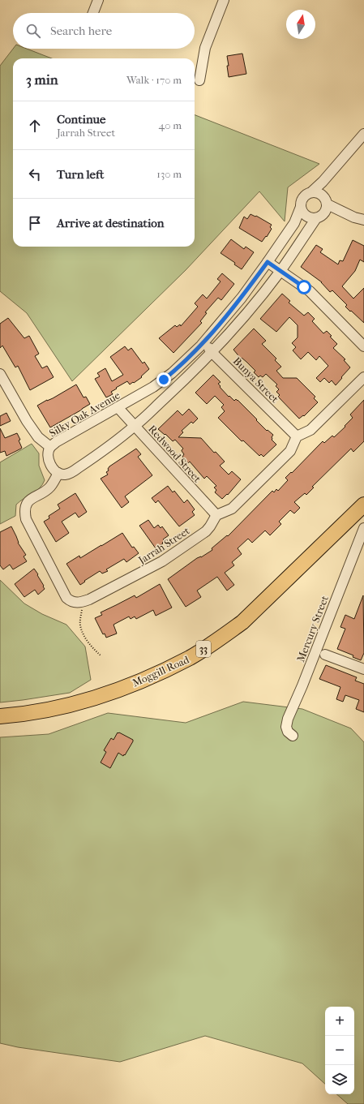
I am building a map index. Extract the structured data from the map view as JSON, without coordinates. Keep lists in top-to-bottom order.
{
  "streets": {
    "main road": ["33", "Moggill Road"],
    "street": [
      "Bunya Street",
      "Silky Oak Avenue",
      "Redwood Street",
      "Jarrah Street",
      "Mercury Street"
    ]
  },
  "crossings": [
    ["Bunya Street", "Silky Oak Avenue"],
    ["Silky Oak Avenue", "Redwood Street"],
    ["Redwood Street", "Jarrah Street"]
  ],
  "north": "top",
  "page": {
    "search": "Search here",
    "heading": ["3 min", "Walk · 170 m"],
    "list": [
      ["Continue", "Jarrah Street", "40 m"],
      ["Turn left", "130 m"],
      "Arrive at destination"
    ],
    "map_buttons": ["+", "−"]
  }
}
